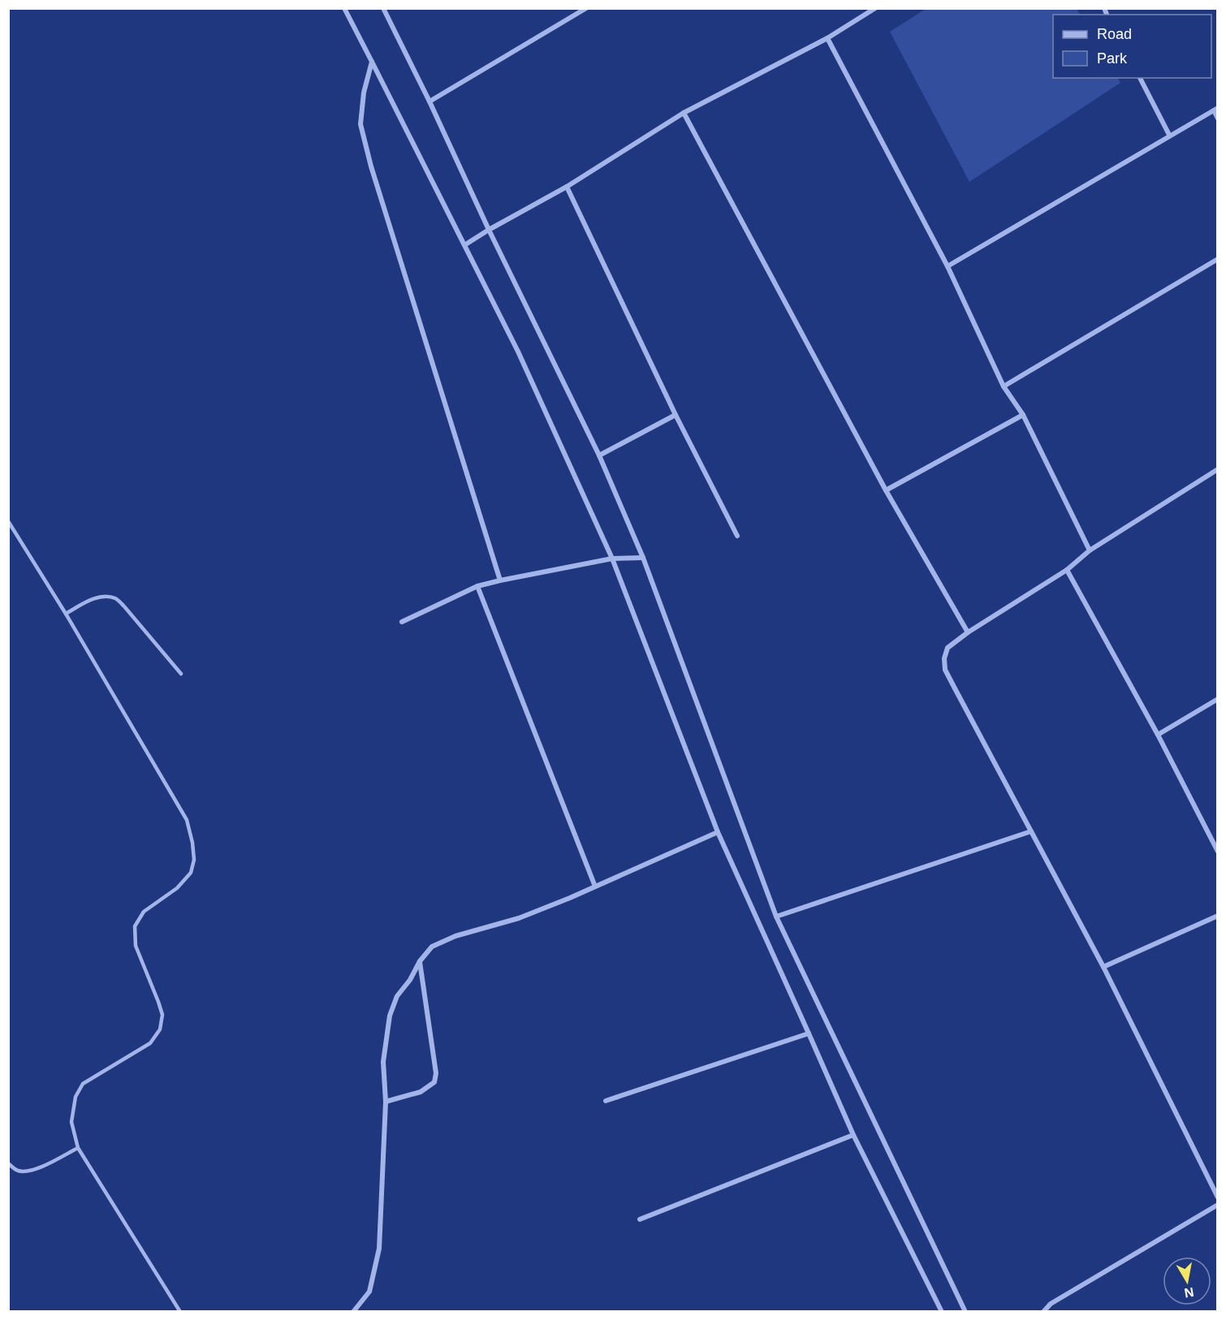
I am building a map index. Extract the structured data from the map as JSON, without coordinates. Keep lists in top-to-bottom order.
{
  "legend": ["Road", "Park"],
  "north": "bottom"
}
